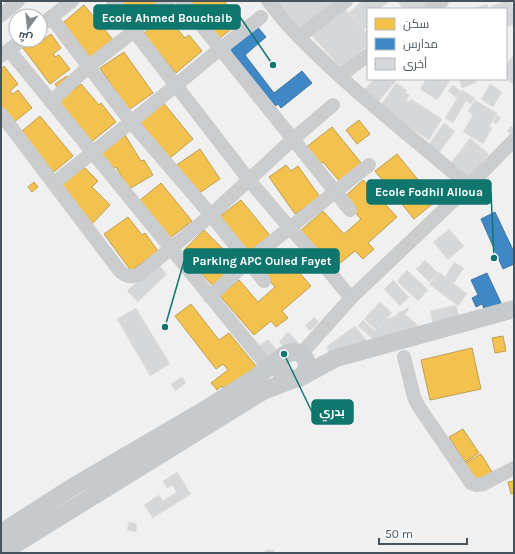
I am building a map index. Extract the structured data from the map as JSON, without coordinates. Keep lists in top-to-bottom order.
{
  "places": [
    "Ecole Ahmed Bouchaib",
    "Ecole Fodhil Alloua",
    "Parking APC Ouled Fayet",
    "بدري"
  ],
  "legend": ["سكن", "مدارس", "أخرى"],
  "scale_bar": "50 m",
  "north": "bottom"
}
